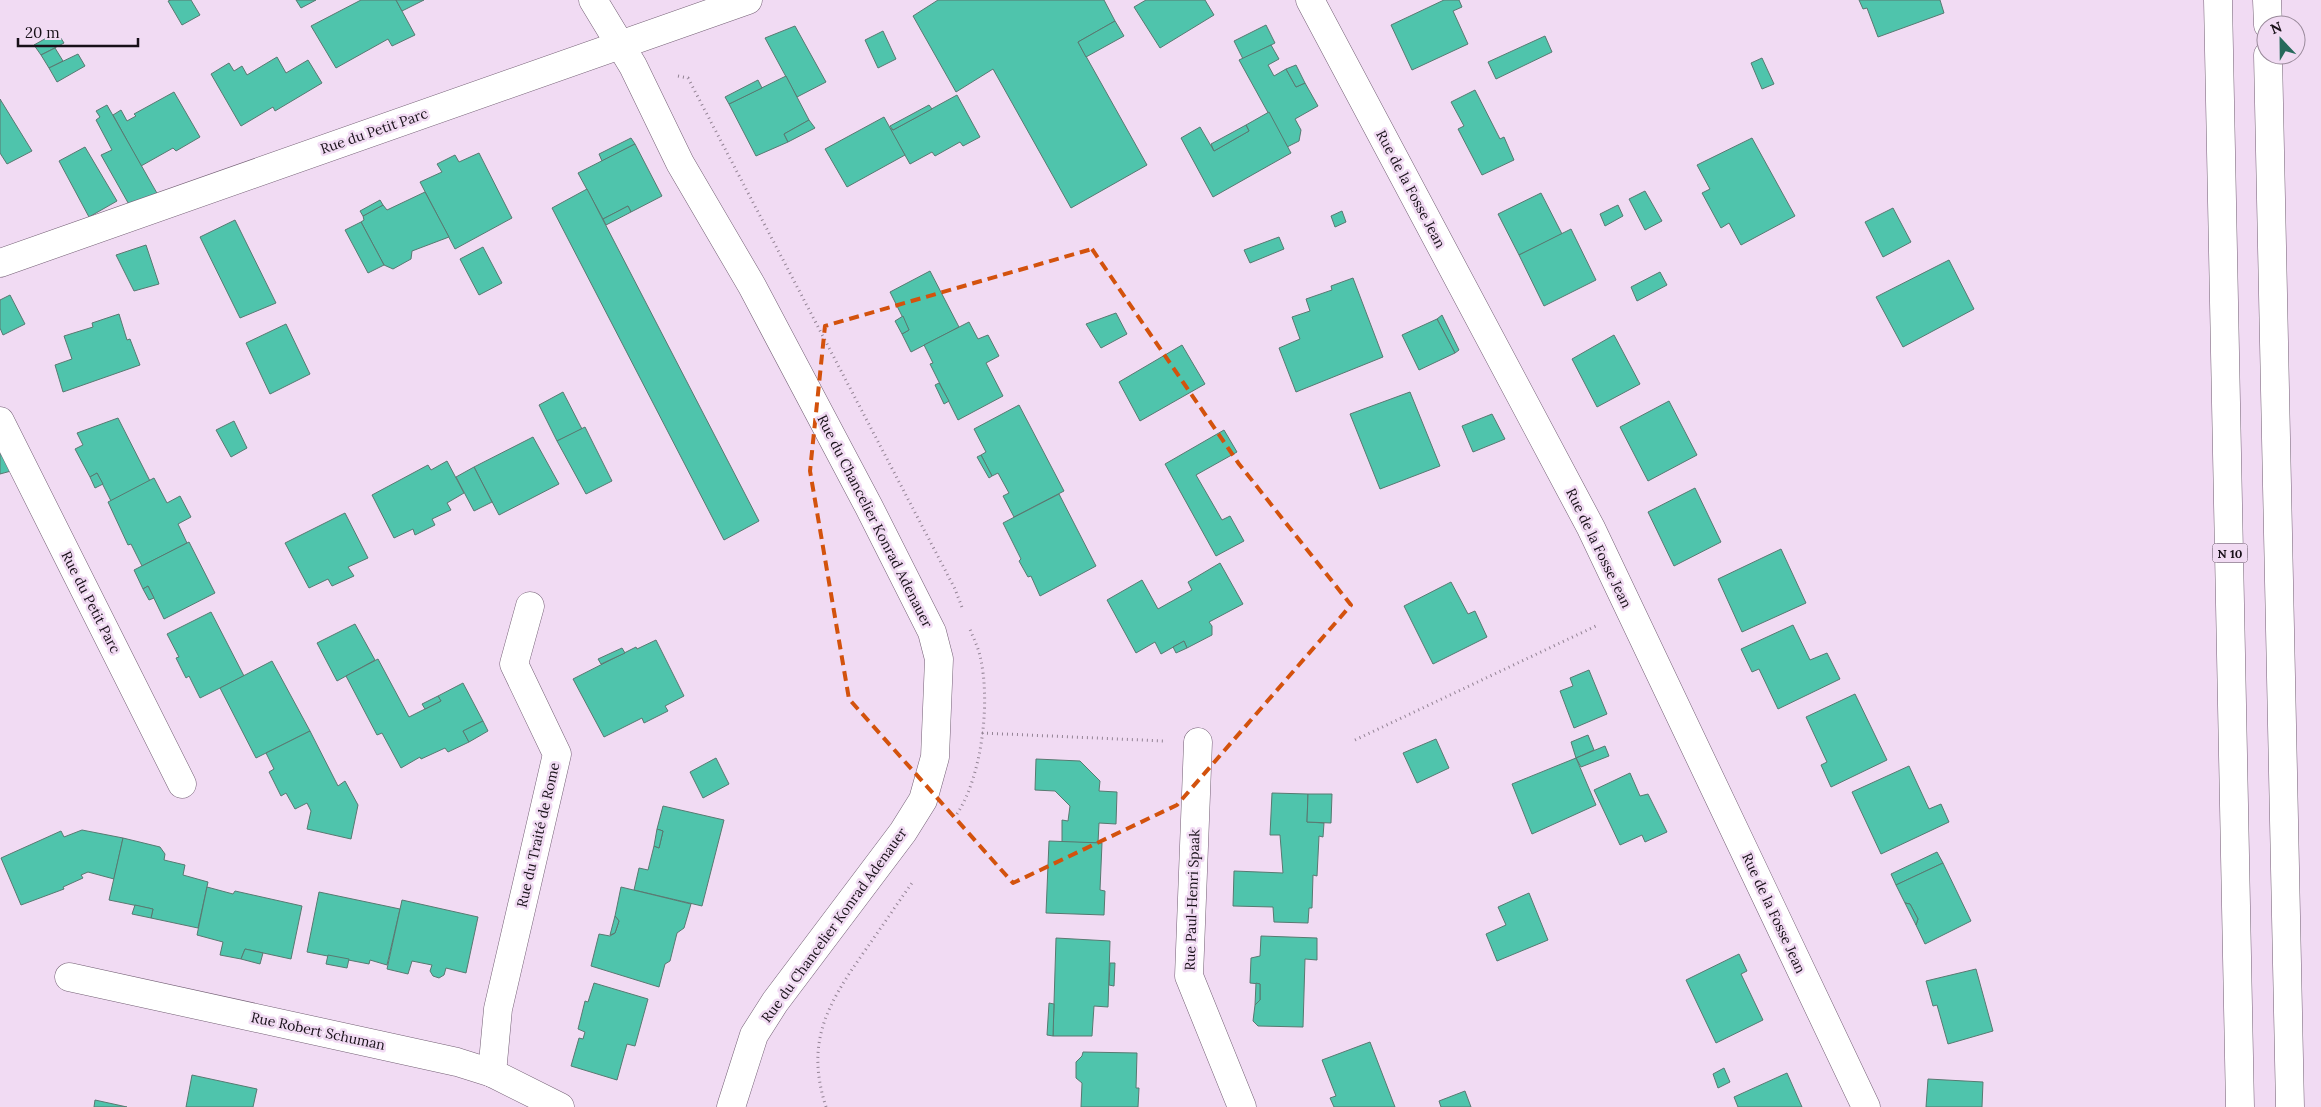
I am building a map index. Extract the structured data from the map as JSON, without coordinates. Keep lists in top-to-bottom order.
{
  "streets": {
    "street": [
      "Rue du Petit Parc",
      "Rue de la Fosse Jean",
      "Rue du Chancelier Konrad Adenauer",
      "N 10",
      "Rue du Traité de Rome",
      "Rue Paul-Henri Spaak",
      "Rue Robert Schuman"
    ]
  },
  "crossings": [
    ["Rue du Petit Parc", "Rue du Chancelier Konrad Adenauer"],
    ["Rue du Traité de Rome", "Rue Robert Schuman"]
  ],
  "scale_bar": "20 m",
  "north": "top"
}
